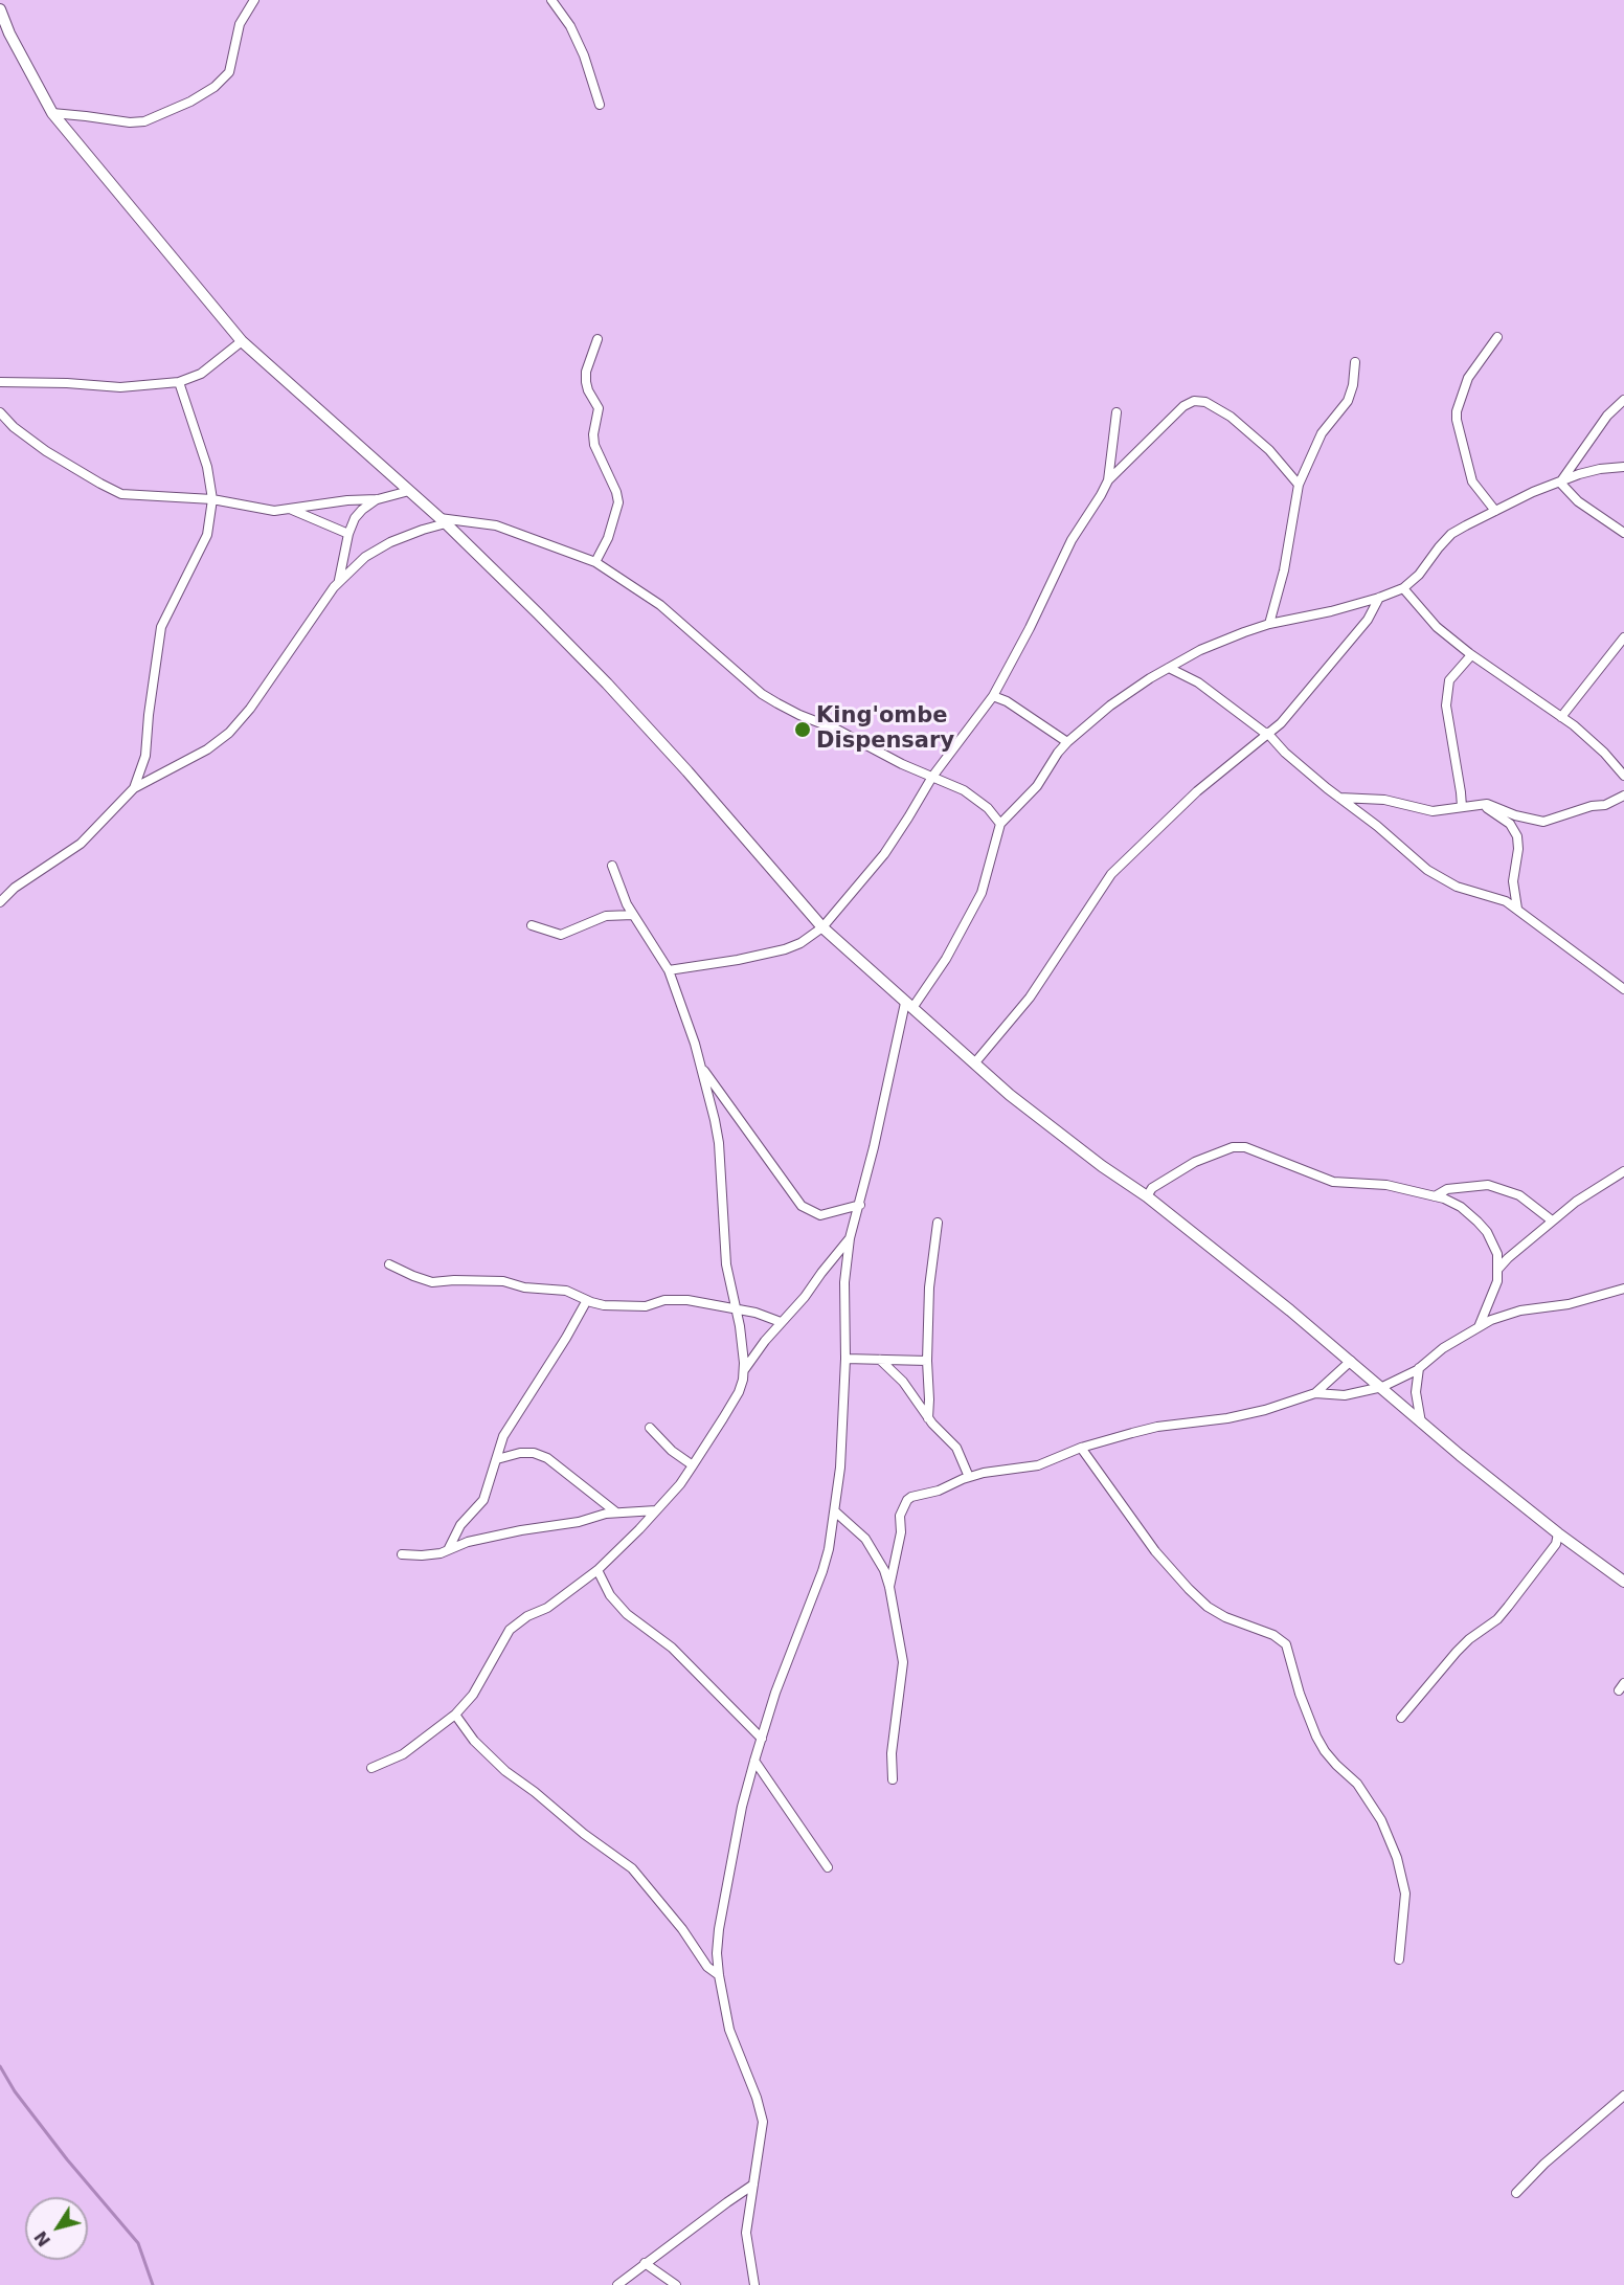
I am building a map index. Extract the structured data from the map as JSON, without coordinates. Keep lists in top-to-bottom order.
{
  "places": ["King'ombe Dispensary"],
  "north": "bottom left"
}
